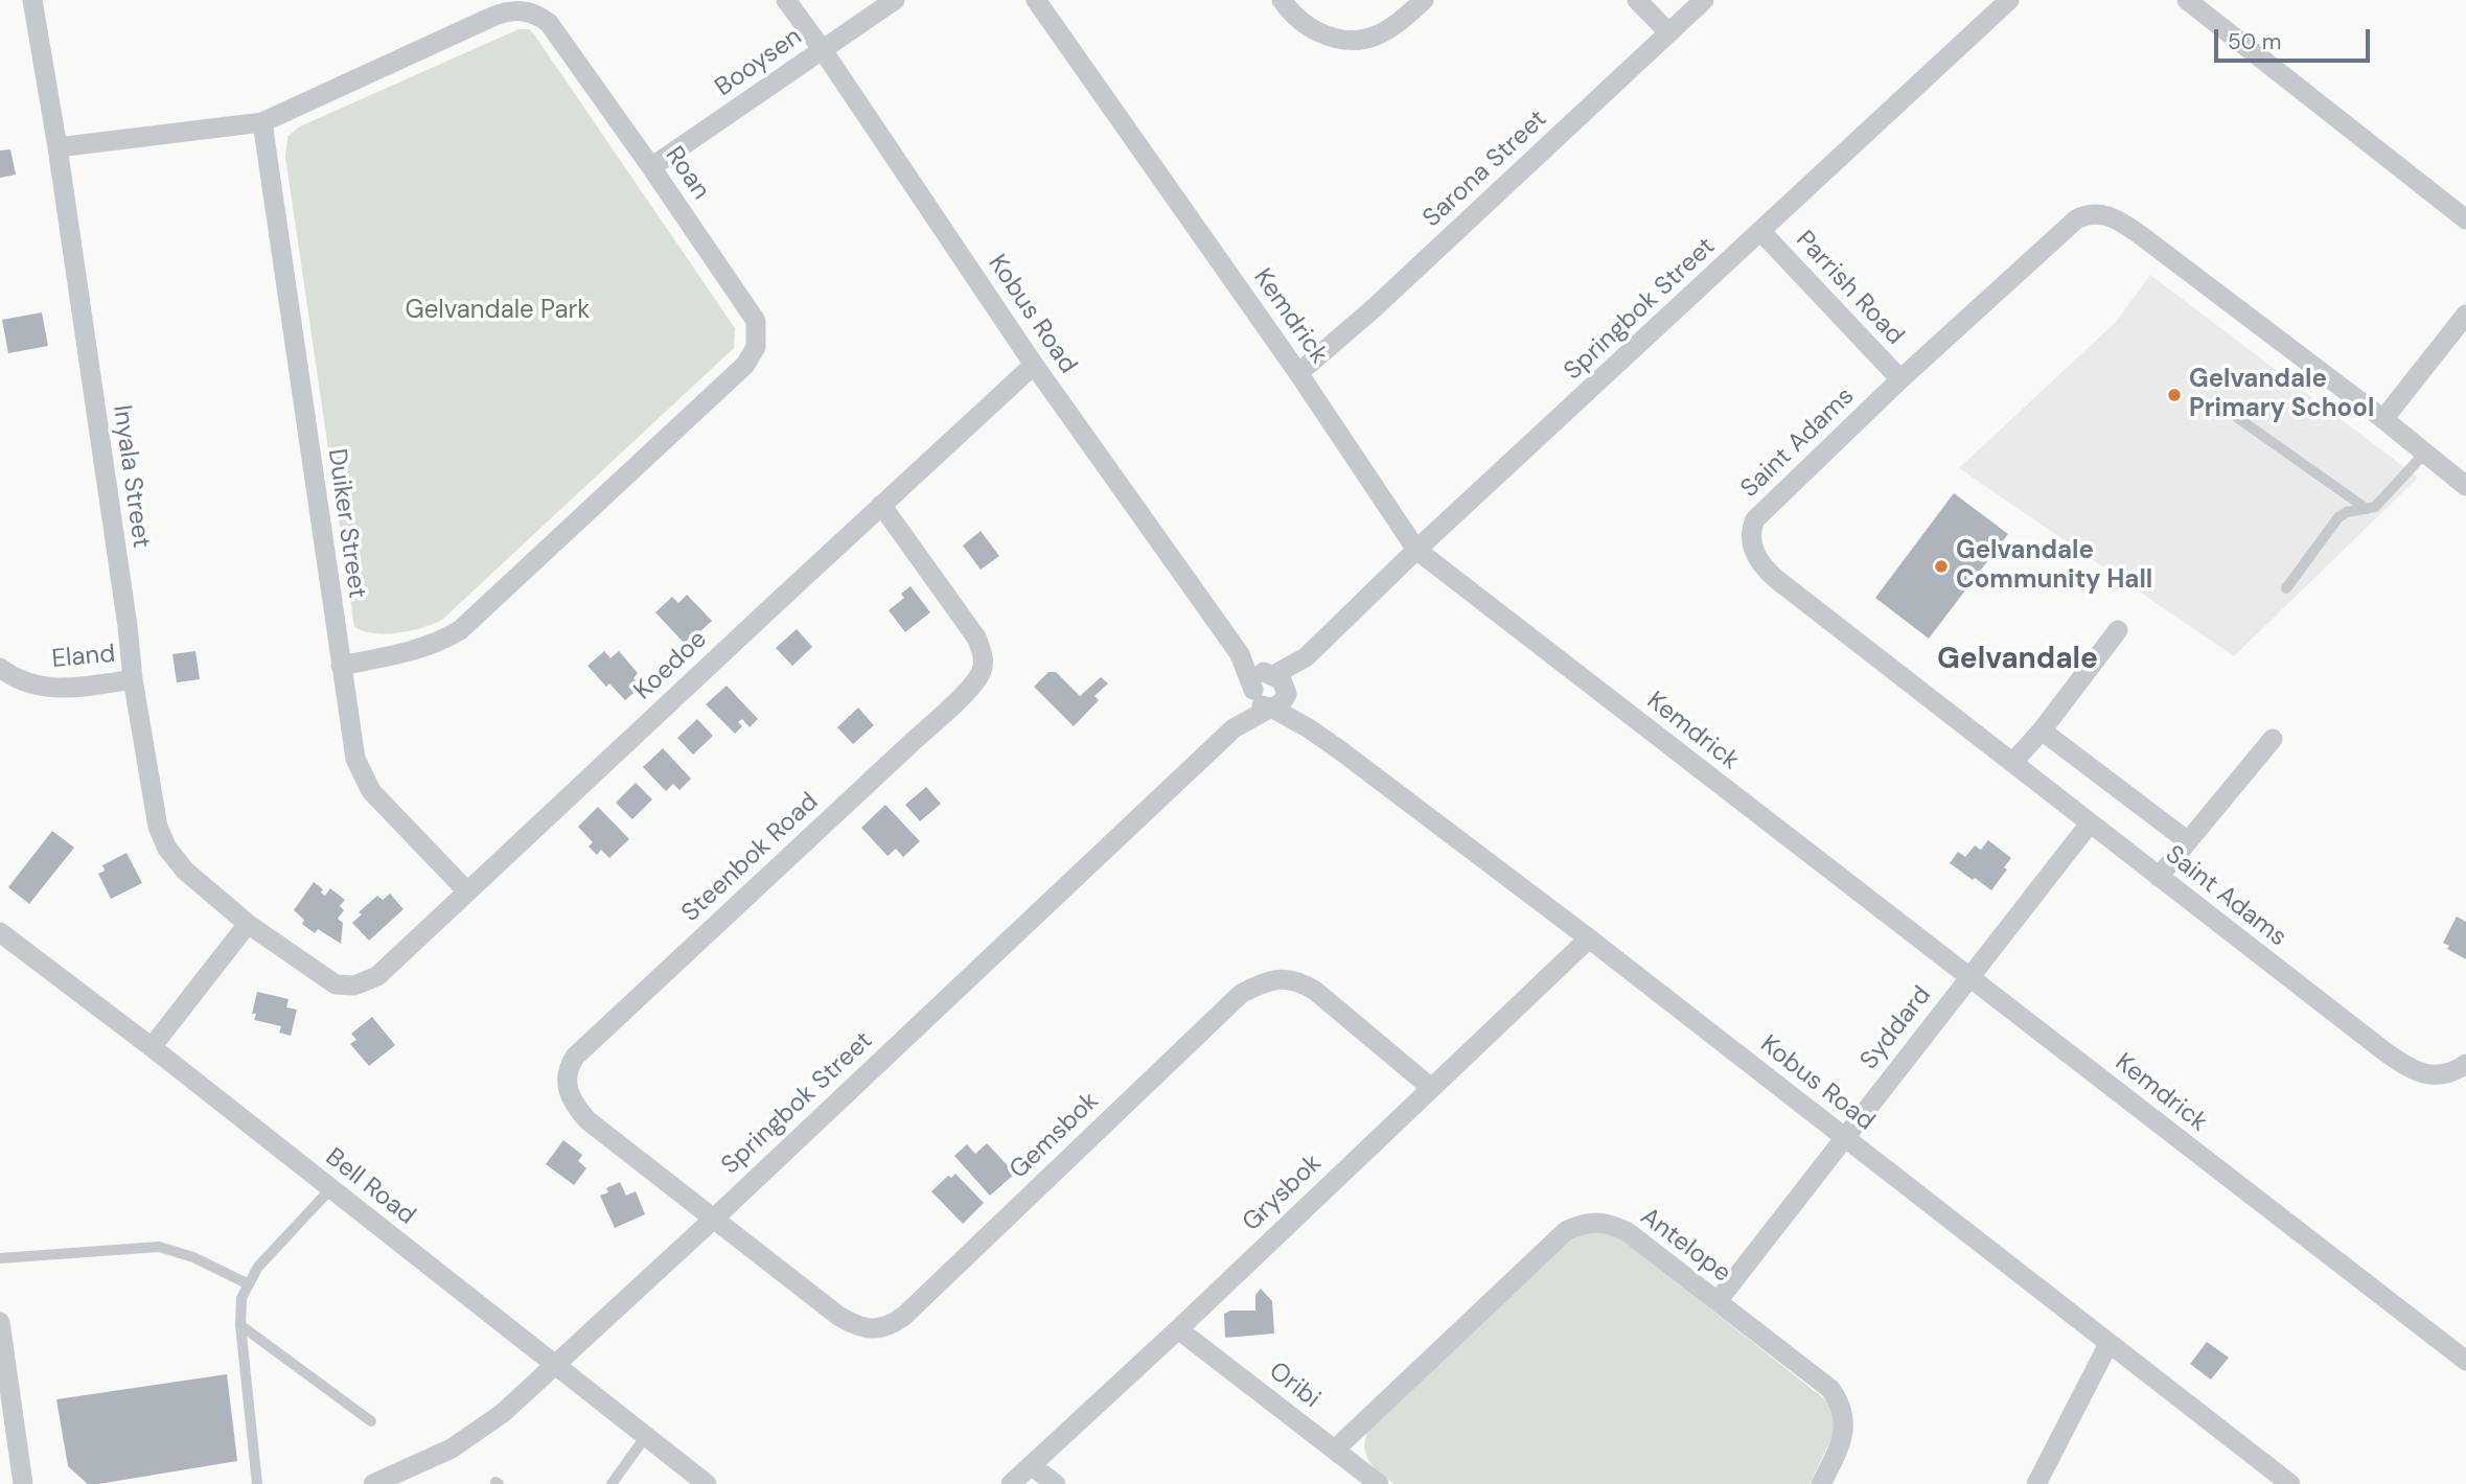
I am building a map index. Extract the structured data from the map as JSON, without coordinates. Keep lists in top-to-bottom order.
{
  "streets": {
    "street": [
      "Booysen",
      "Sarona Street",
      "Roan",
      "Parrish Road",
      "Springbok Street",
      "Kobus Road",
      "Kemdrick",
      "Saint Adams",
      "Inyala Street",
      "Duiker Street",
      "Eland",
      "Koedoe",
      "Steenbok Road",
      "Syddard",
      "Gemsbok",
      "Bell Road",
      "Grysbok",
      "Antelope",
      "Oribi"
    ]
  },
  "crossings": [
    ["Booysen", "Roan"],
    ["Booysen", "Kobus Road"],
    ["Sarona Street", "Kemdrick"],
    ["Roan", "Inyala Street"],
    ["Roan", "Duiker Street"],
    ["Parrish Road", "Springbok Street"],
    ["Parrish Road", "Saint Adams"],
    ["Springbok Street", "Kobus Road"],
    ["Springbok Street", "Kemdrick"],
    ["Springbok Street", "Steenbok Road"],
    ["Springbok Street", "Gemsbok"],
    ["Springbok Street", "Bell Road"],
    ["Kobus Road", "Koedoe"],
    ["Kobus Road", "Syddard"],
    ["Kobus Road", "Grysbok"],
    ["Kemdrick", "Syddard"],
    ["Saint Adams", "Syddard"],
    ["Inyala Street", "Eland"],
    ["Inyala Street", "Koedoe"],
    ["Duiker Street", "Koedoe"],
    ["Koedoe", "Steenbok Road"],
    ["Steenbok Road", "Gemsbok"],
    ["Syddard", "Antelope"],
    ["Gemsbok", "Grysbok"],
    ["Grysbok", "Oribi"],
    ["Antelope", "Oribi"]
  ],
  "districts": ["Gelvandale"],
  "parks": ["Gelvandale Park"],
  "places": ["Gelvandale Primary School", "Gelvandale Community Hall"],
  "scale_bar": "50 m"
}
